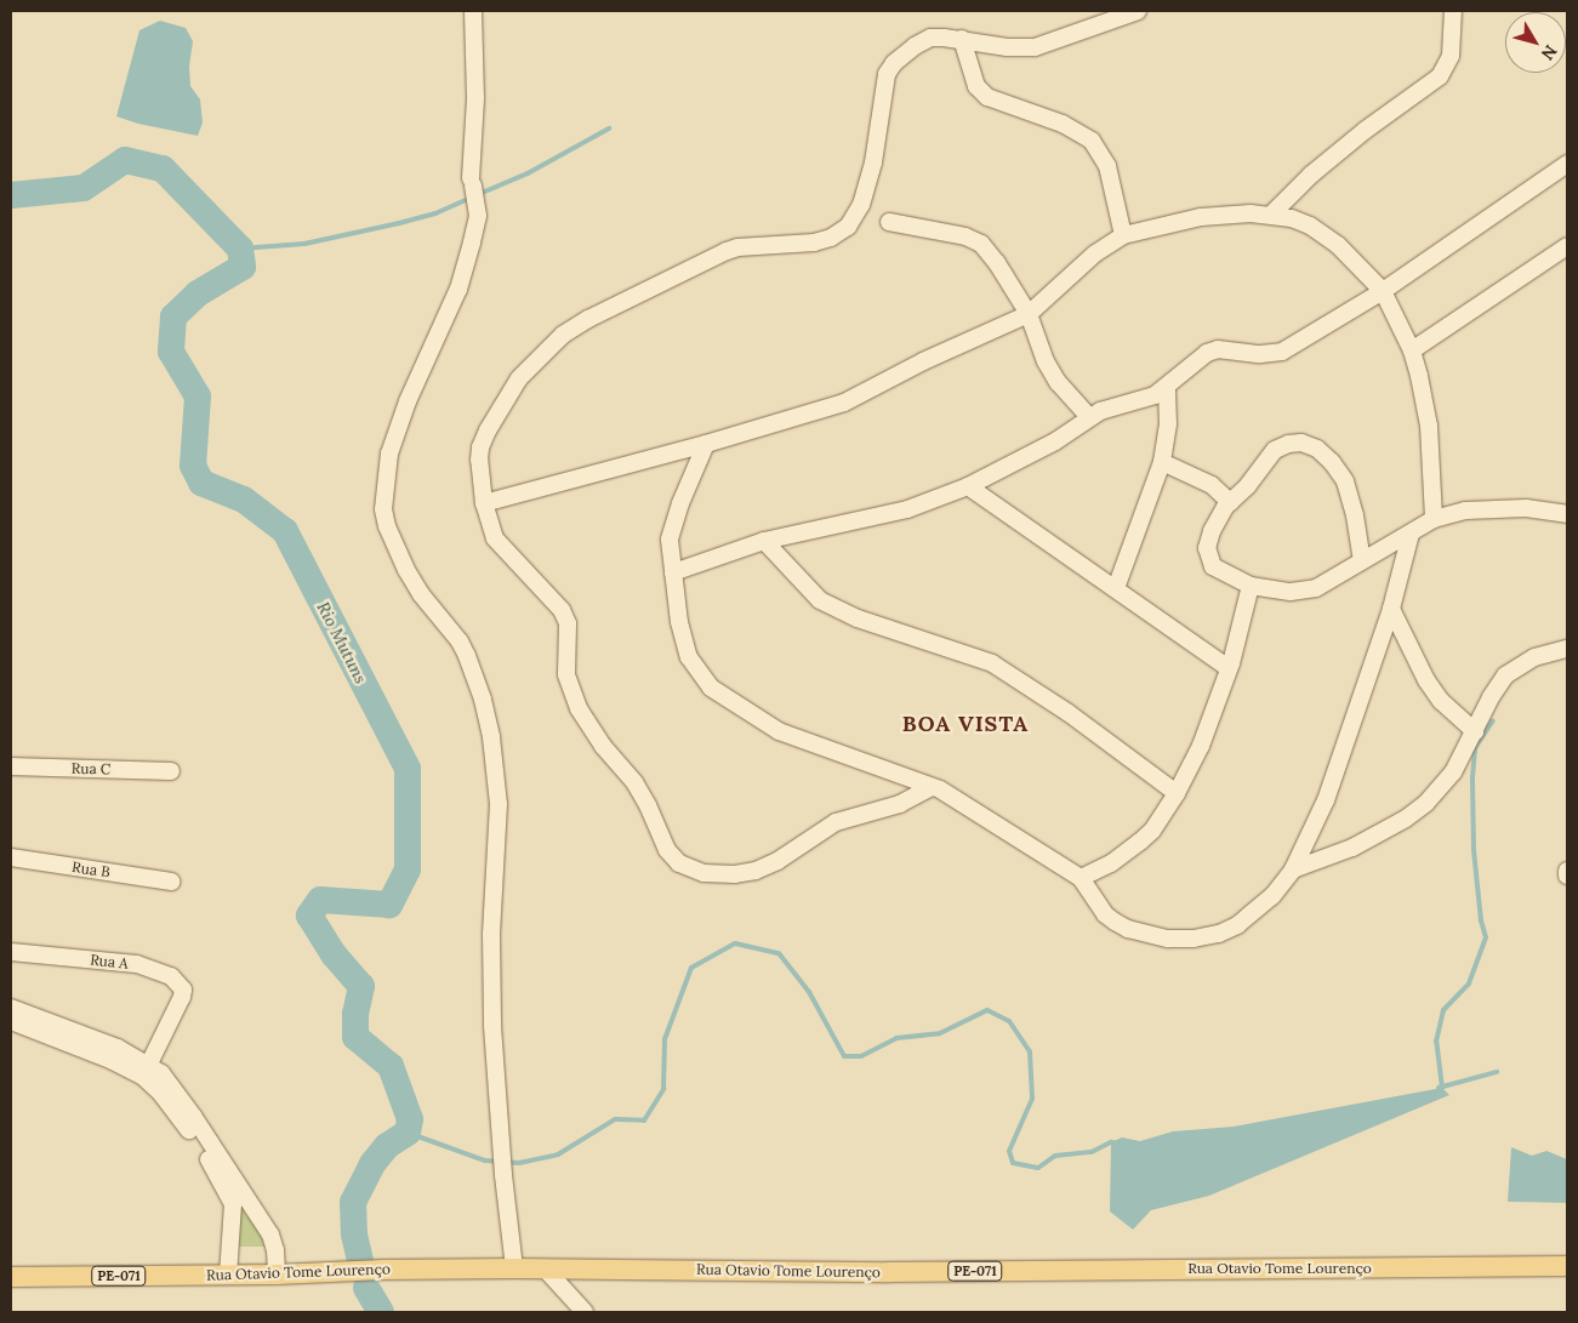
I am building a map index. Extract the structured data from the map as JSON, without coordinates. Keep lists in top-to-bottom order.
{
  "streets": {
    "main road": ["Rua Otavio Tome Lourenço", "PE-071"],
    "street": ["Rua C", "Rua B", "Rua A"]
  },
  "districts": ["BOA VISTA"],
  "water": ["Rio Mutuns"],
  "north": "bottom right"
}
